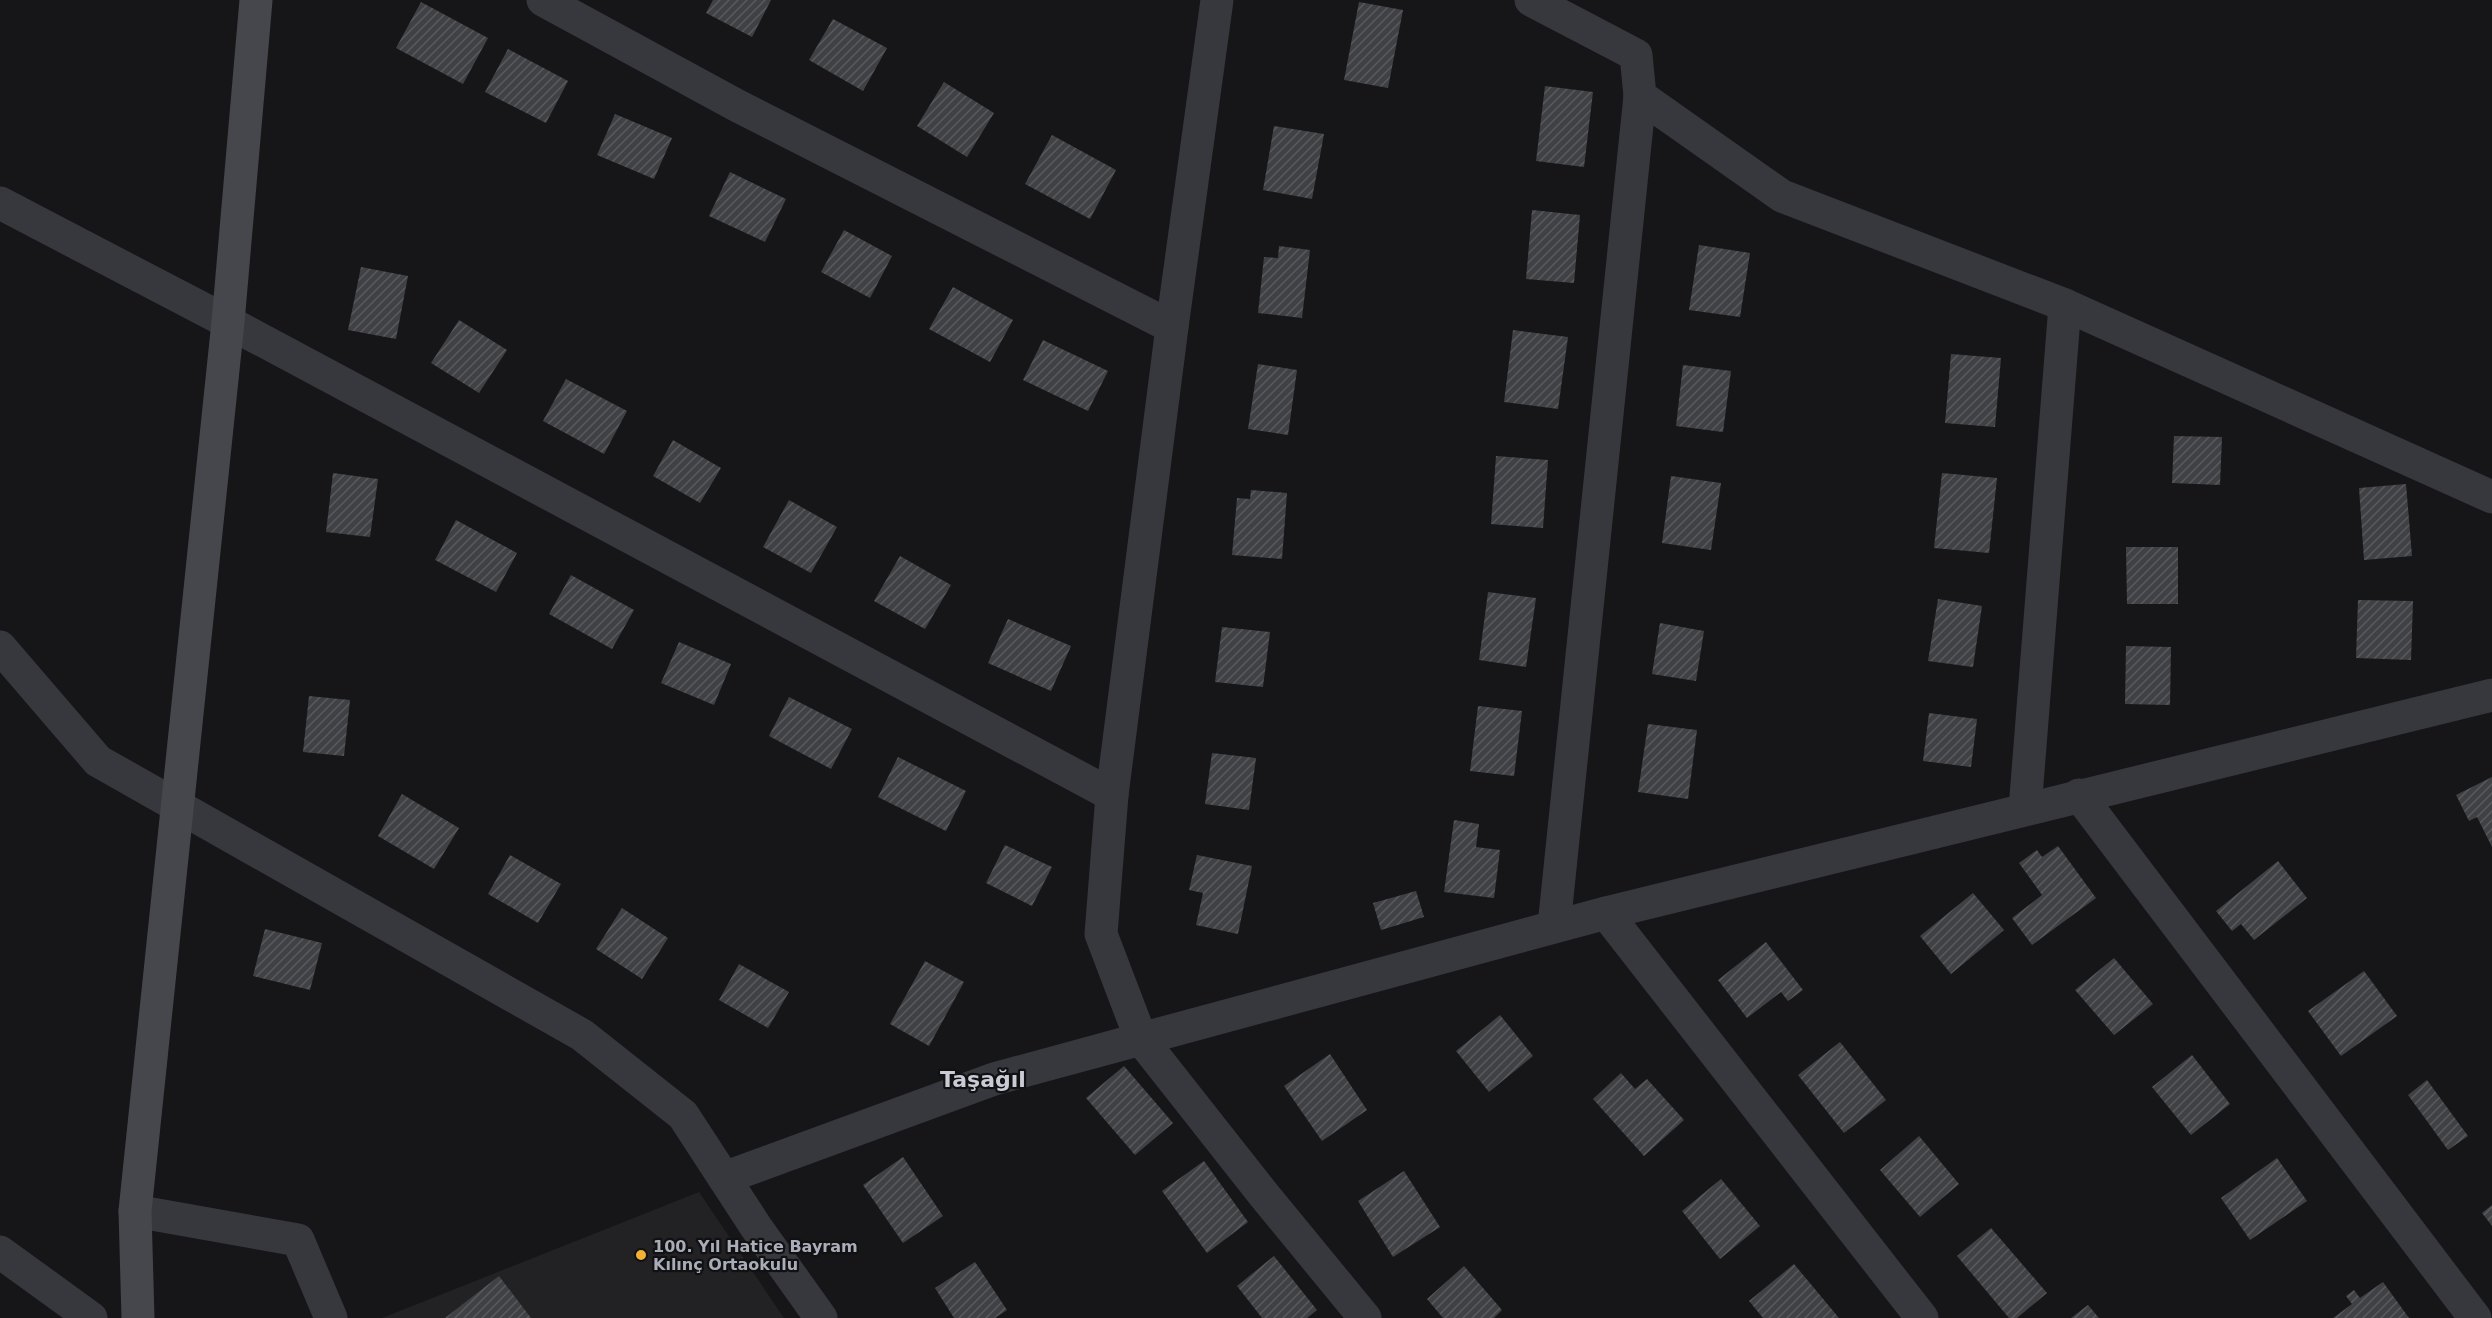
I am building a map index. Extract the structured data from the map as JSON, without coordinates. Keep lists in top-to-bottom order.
{
  "districts": ["Taşağıl"],
  "places": ["100. Yıl Hatice Bayram Kılınç Ortaokulu"]
}
